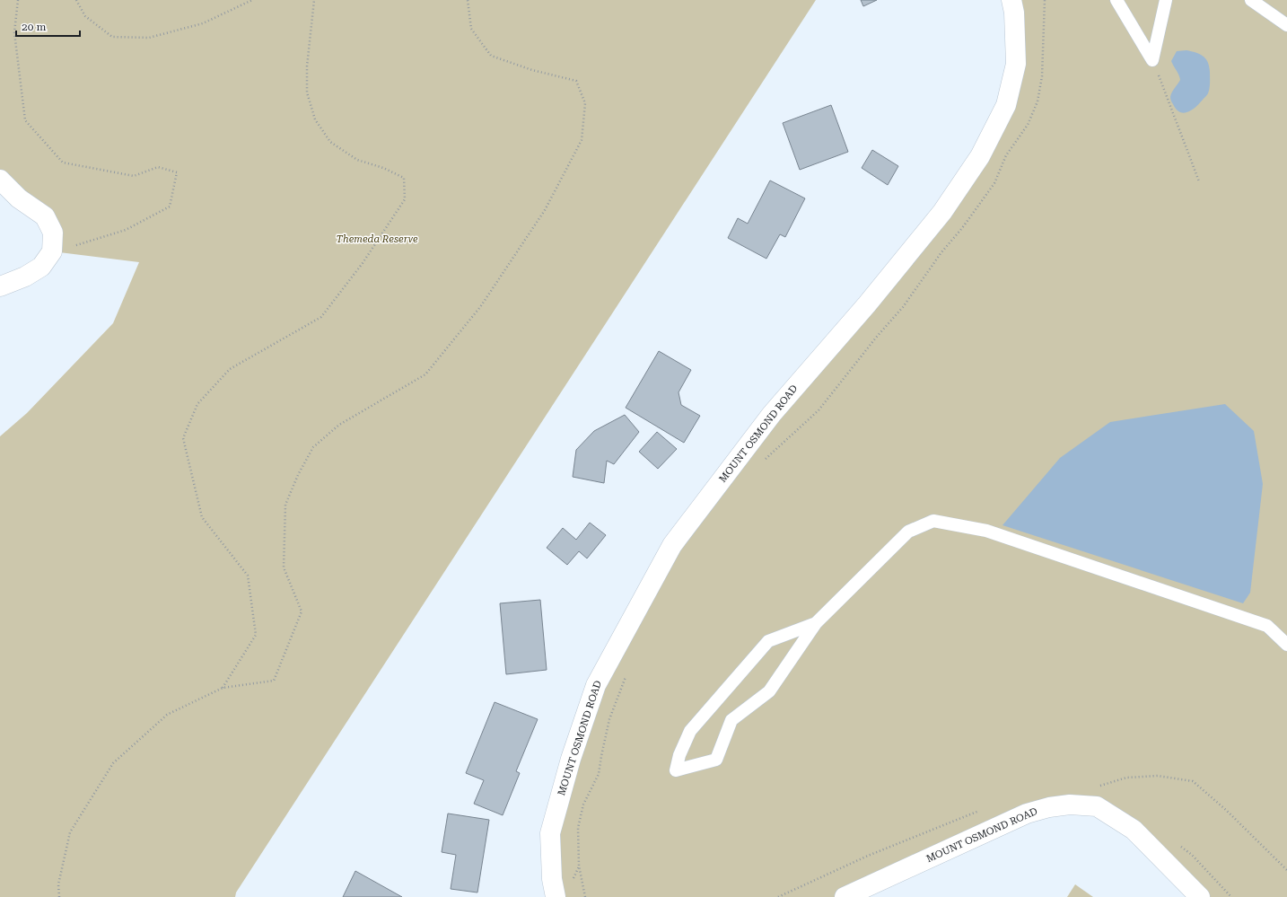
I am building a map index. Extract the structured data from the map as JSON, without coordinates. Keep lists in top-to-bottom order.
{
  "streets": {
    "street": ["MOUNT OSMOND ROAD"]
  },
  "parks": ["Themeda Reserve"],
  "scale_bar": "20 m"
}
